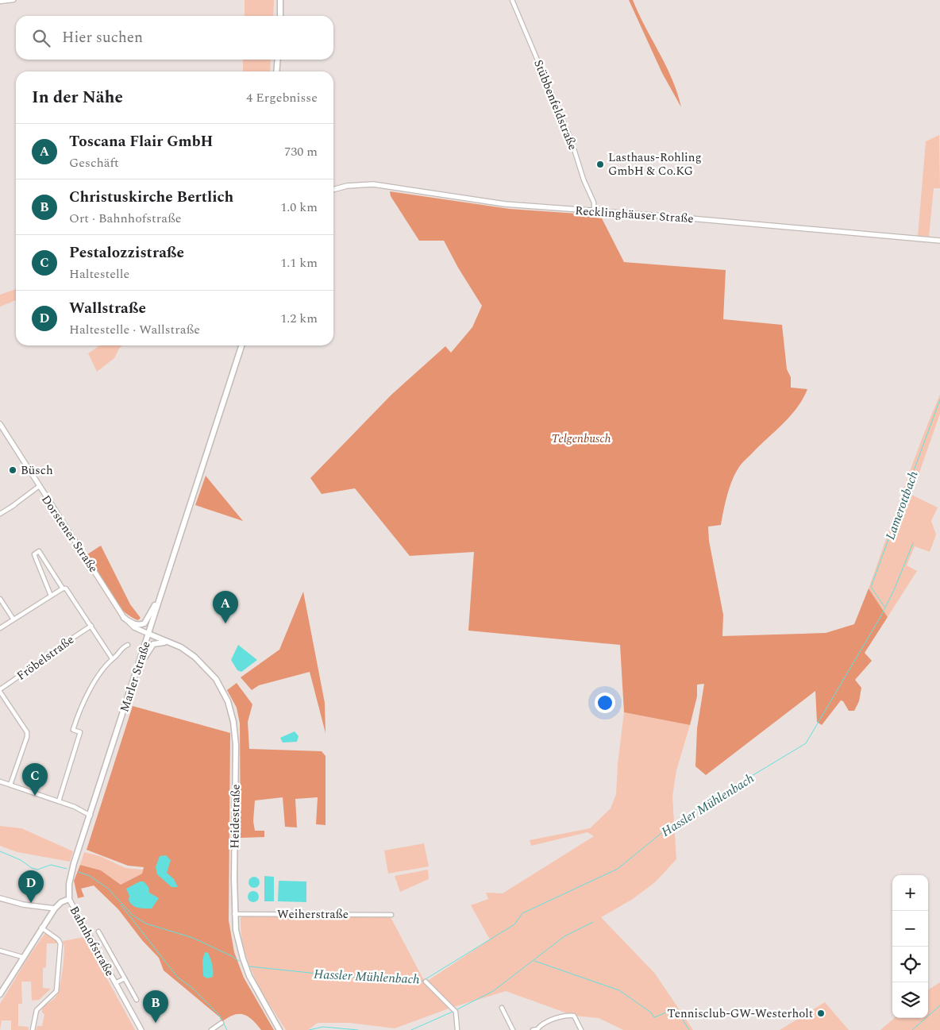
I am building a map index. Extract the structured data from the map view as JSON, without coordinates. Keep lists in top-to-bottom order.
{
  "streets": {
    "main road": ["Marler Straße", "Heidestraße"],
    "street": [
      "Stübbenfeldstraße",
      "Recklinghäuser Straße",
      "Dorstener Straße",
      "Fröbelstraße",
      "Weiherstraße",
      "Bahnhofstraße"
    ]
  },
  "crossings": [
    ["Stübbenfeldstraße", "Recklinghäuser Straße"],
    ["Dorstener Straße", "Marler Straße"],
    ["Dorstener Straße", "Heidestraße"],
    ["Marler Straße", "Heidestraße"],
    ["Marler Straße", "Bahnhofstraße"],
    ["Heidestraße", "Weiherstraße"]
  ],
  "water": ["Lamerottbach", "Hassler Mühlenbach"],
  "parks": ["Telgenbusch"],
  "places": ["Lasthaus-Rohling GmbH & Co.KG", "Büsch", "Tennisclub-GW-Westerholt"],
  "page": {
    "search": "Hier suchen",
    "heading": ["In der Nähe", "4 Ergebnisse"],
    "list": [
      {
        "mark": "A",
        "name": "Toscana Flair GmbH",
        "note": "Geschäft",
        "value": "730 m"
      },
      {
        "mark": "B",
        "name": "Christuskirche Bertlich",
        "note": "Ort · Bahnhofstraße",
        "value": "1.0 km"
      },
      {
        "mark": "C",
        "name": "Pestalozzistraße",
        "note": "Haltestelle",
        "value": "1.1 km"
      },
      {
        "mark": "D",
        "name": "Wallstraße",
        "note": "Haltestelle · Wallstraße",
        "value": "1.2 km"
      }
    ],
    "pins": [
      "A",
      "C",
      "D",
      "B"
    ],
    "map_buttons": ["+", "−"]
  }
}
